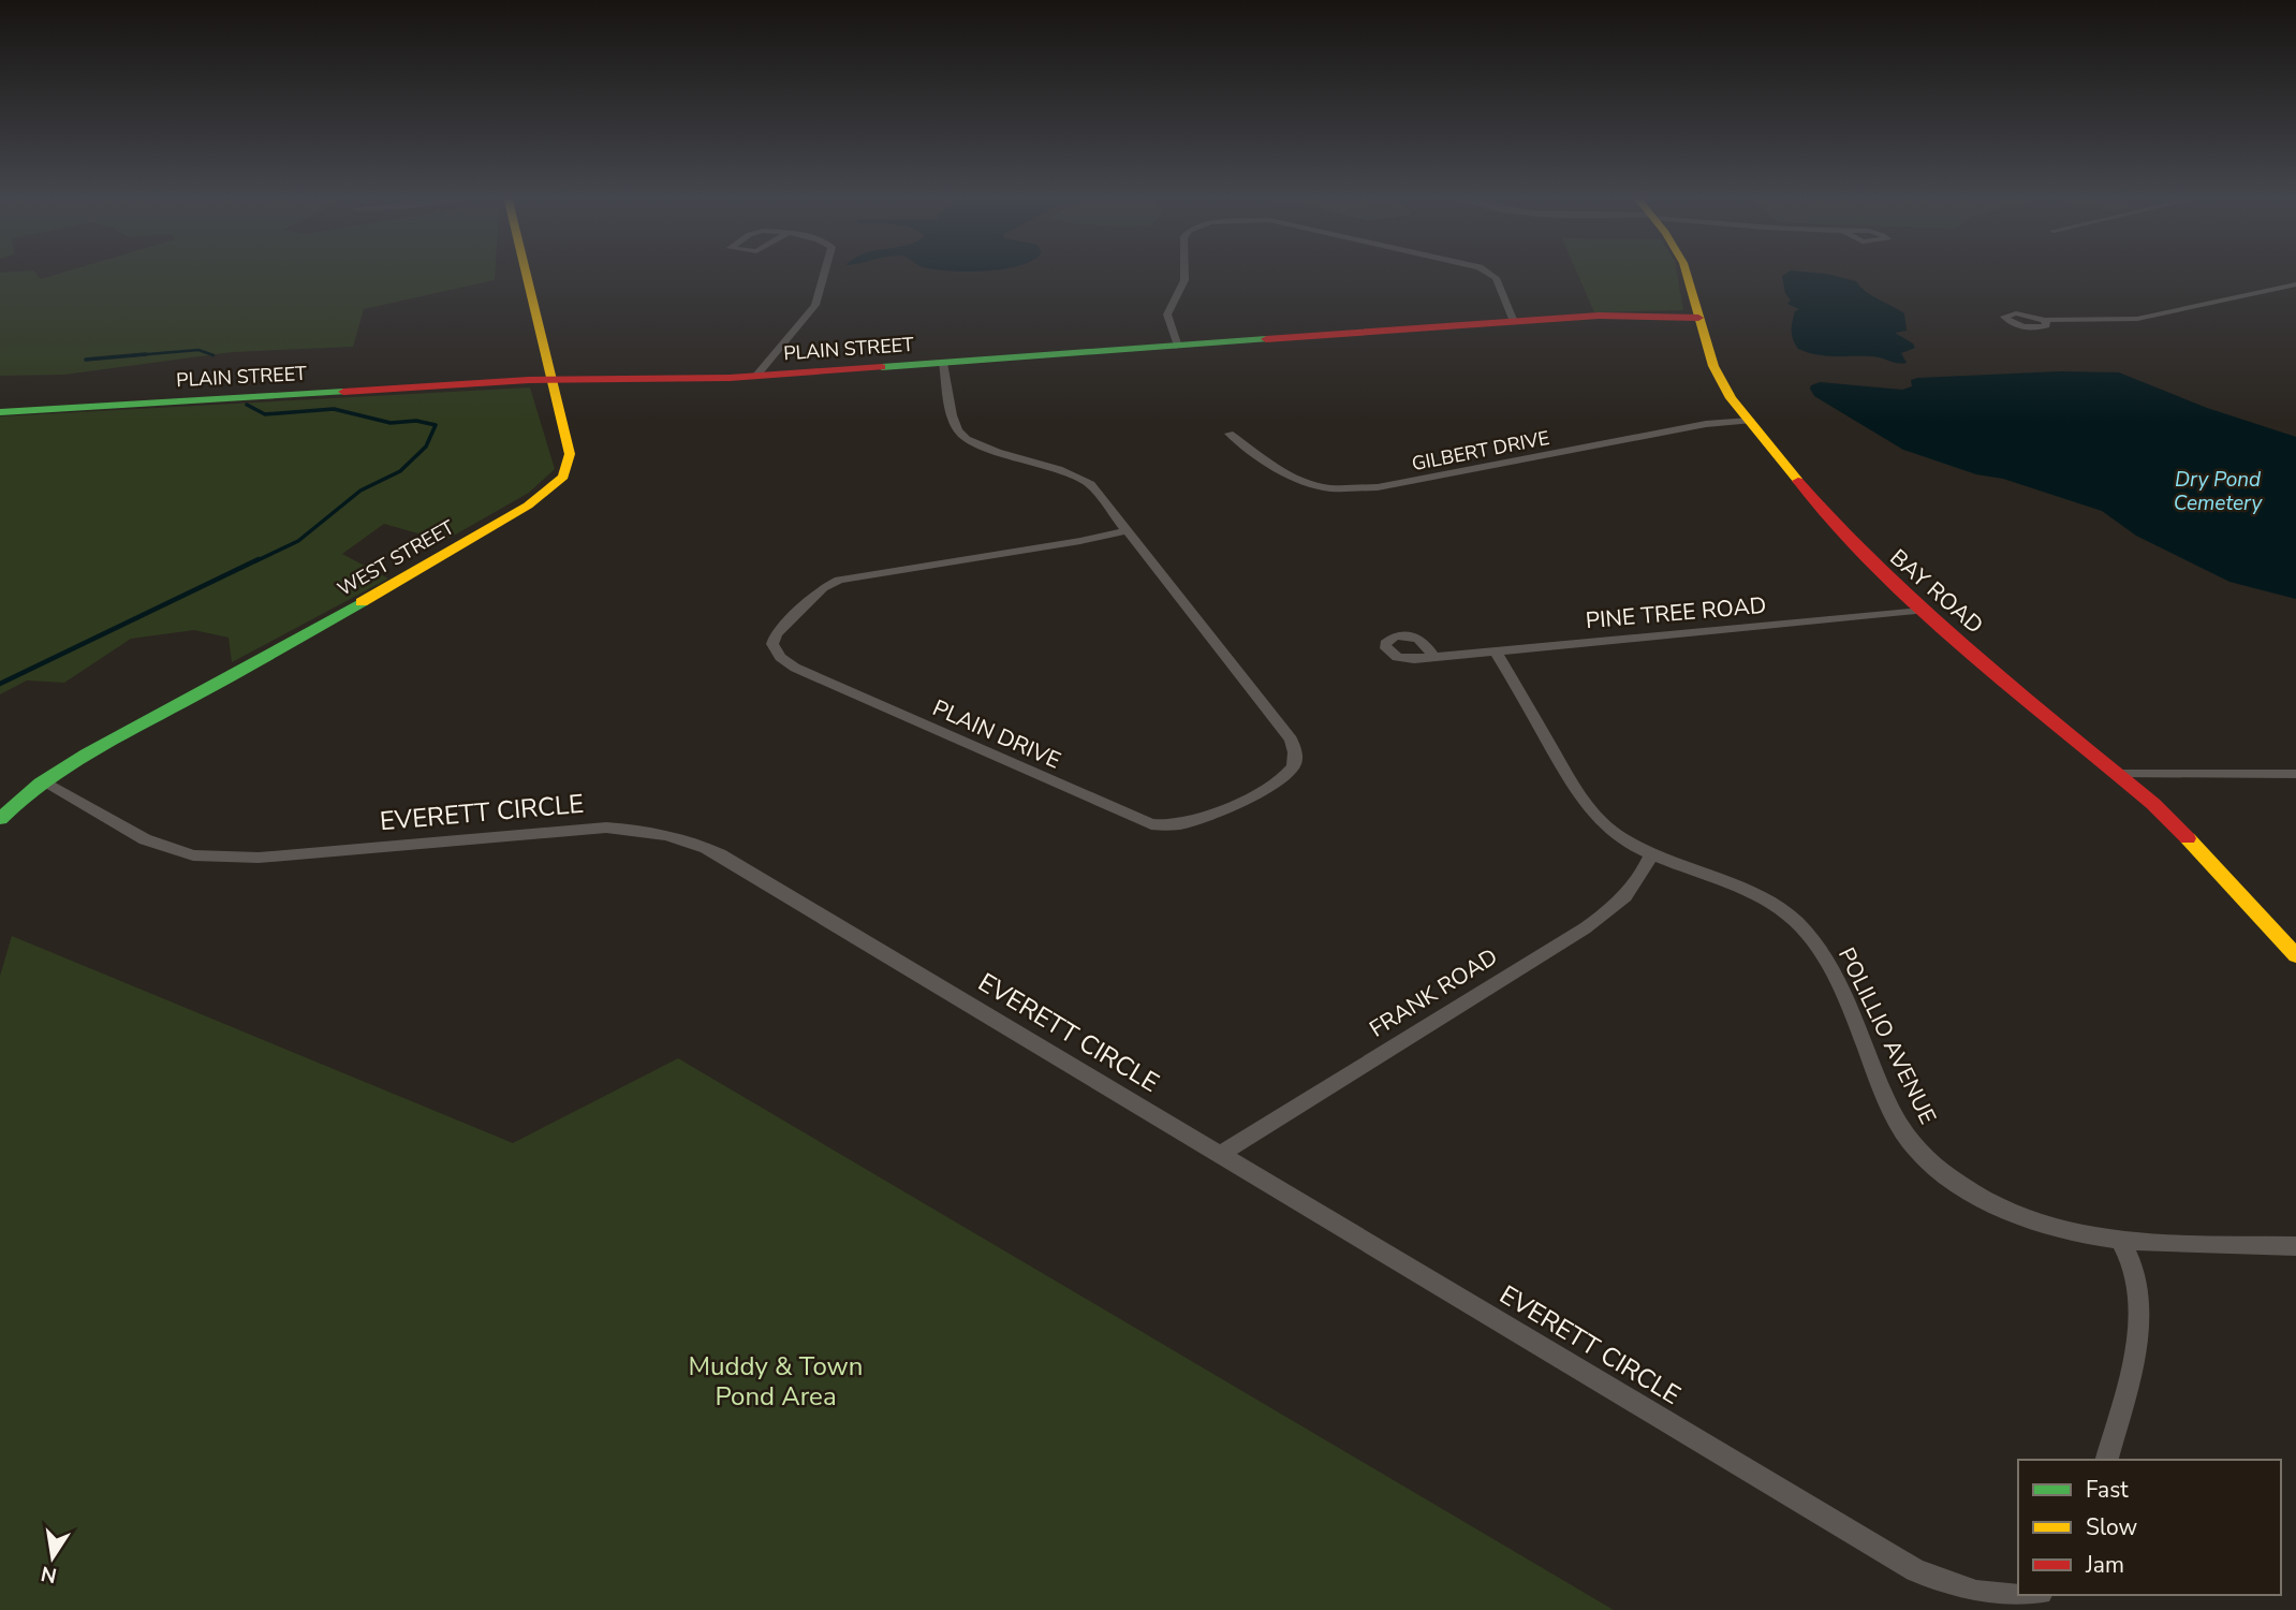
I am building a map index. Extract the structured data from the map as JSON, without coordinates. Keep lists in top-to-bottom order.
{
  "streets": {
    "street": [
      "PLAIN STREET",
      "GILBERT DRIVE",
      "WEST STREET",
      "BAY ROAD",
      "PINE TREE ROAD",
      "PLAIN DRIVE",
      "EVERETT CIRCLE",
      "FRANK ROAD",
      "POLILLIO AVENUE"
    ]
  },
  "crossings": [
    ["PLAIN STREET", "WEST STREET"],
    ["PLAIN STREET", "BAY ROAD"],
    ["PLAIN STREET", "PLAIN DRIVE"],
    ["GILBERT DRIVE", "BAY ROAD"],
    ["WEST STREET", "EVERETT CIRCLE"],
    ["BAY ROAD", "PINE TREE ROAD"],
    ["PINE TREE ROAD", "POLILLIO AVENUE"],
    ["EVERETT CIRCLE", "FRANK ROAD"],
    ["FRANK ROAD", "POLILLIO AVENUE"]
  ],
  "water": ["Dry Pond Cemetery"],
  "parks": ["Muddy & Town Pond Area"],
  "legend": ["Fast", "Slow", "Jam"],
  "north": "bottom"
}
